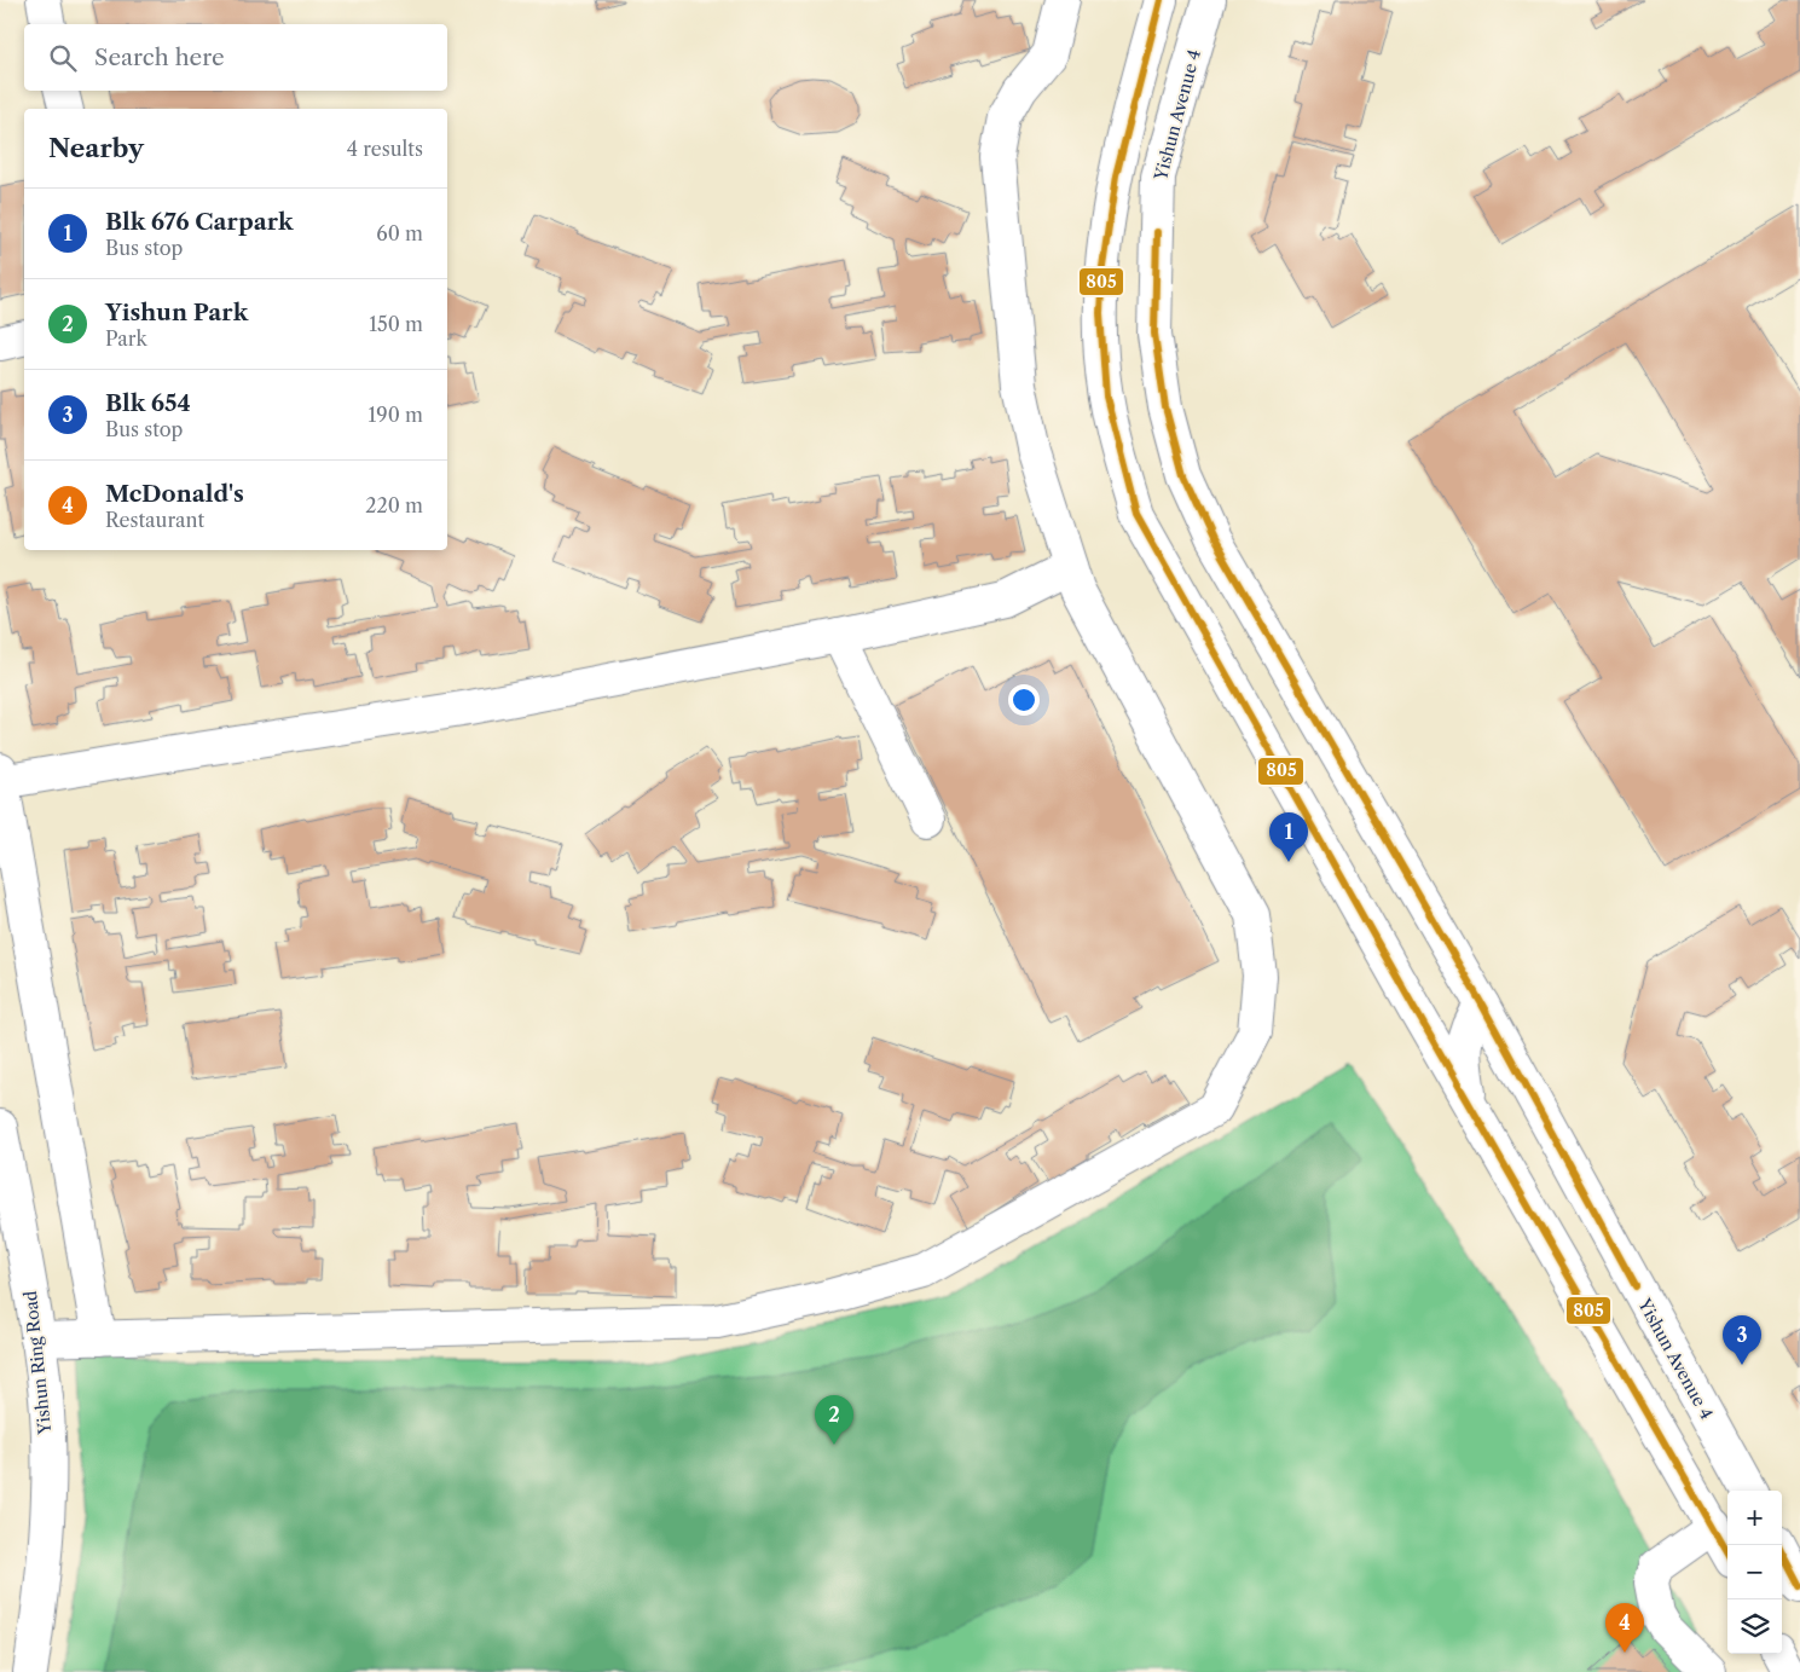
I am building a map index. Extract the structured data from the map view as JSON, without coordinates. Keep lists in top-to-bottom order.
{
  "streets": {
    "street": ["Yishun Avenue 4", "Yishun Ring Road"]
  },
  "lines": ["transit line 805"],
  "page": {
    "search": "Search here",
    "heading": ["Nearby", "4 results"],
    "list": [
      {
        "mark": "1",
        "name": "Blk 676 Carpark",
        "note": "Bus stop",
        "value": "60 m"
      },
      {
        "mark": "2",
        "name": "Yishun Park",
        "note": "Park",
        "value": "150 m"
      },
      {
        "mark": "3",
        "name": "Blk 654",
        "note": "Bus stop",
        "value": "190 m"
      },
      {
        "mark": "4",
        "name": "McDonald's",
        "note": "Restaurant",
        "value": "220 m"
      }
    ],
    "pins": [
      "1",
      "3",
      "2",
      "4"
    ],
    "map_buttons": ["+", "−"]
  }
}
